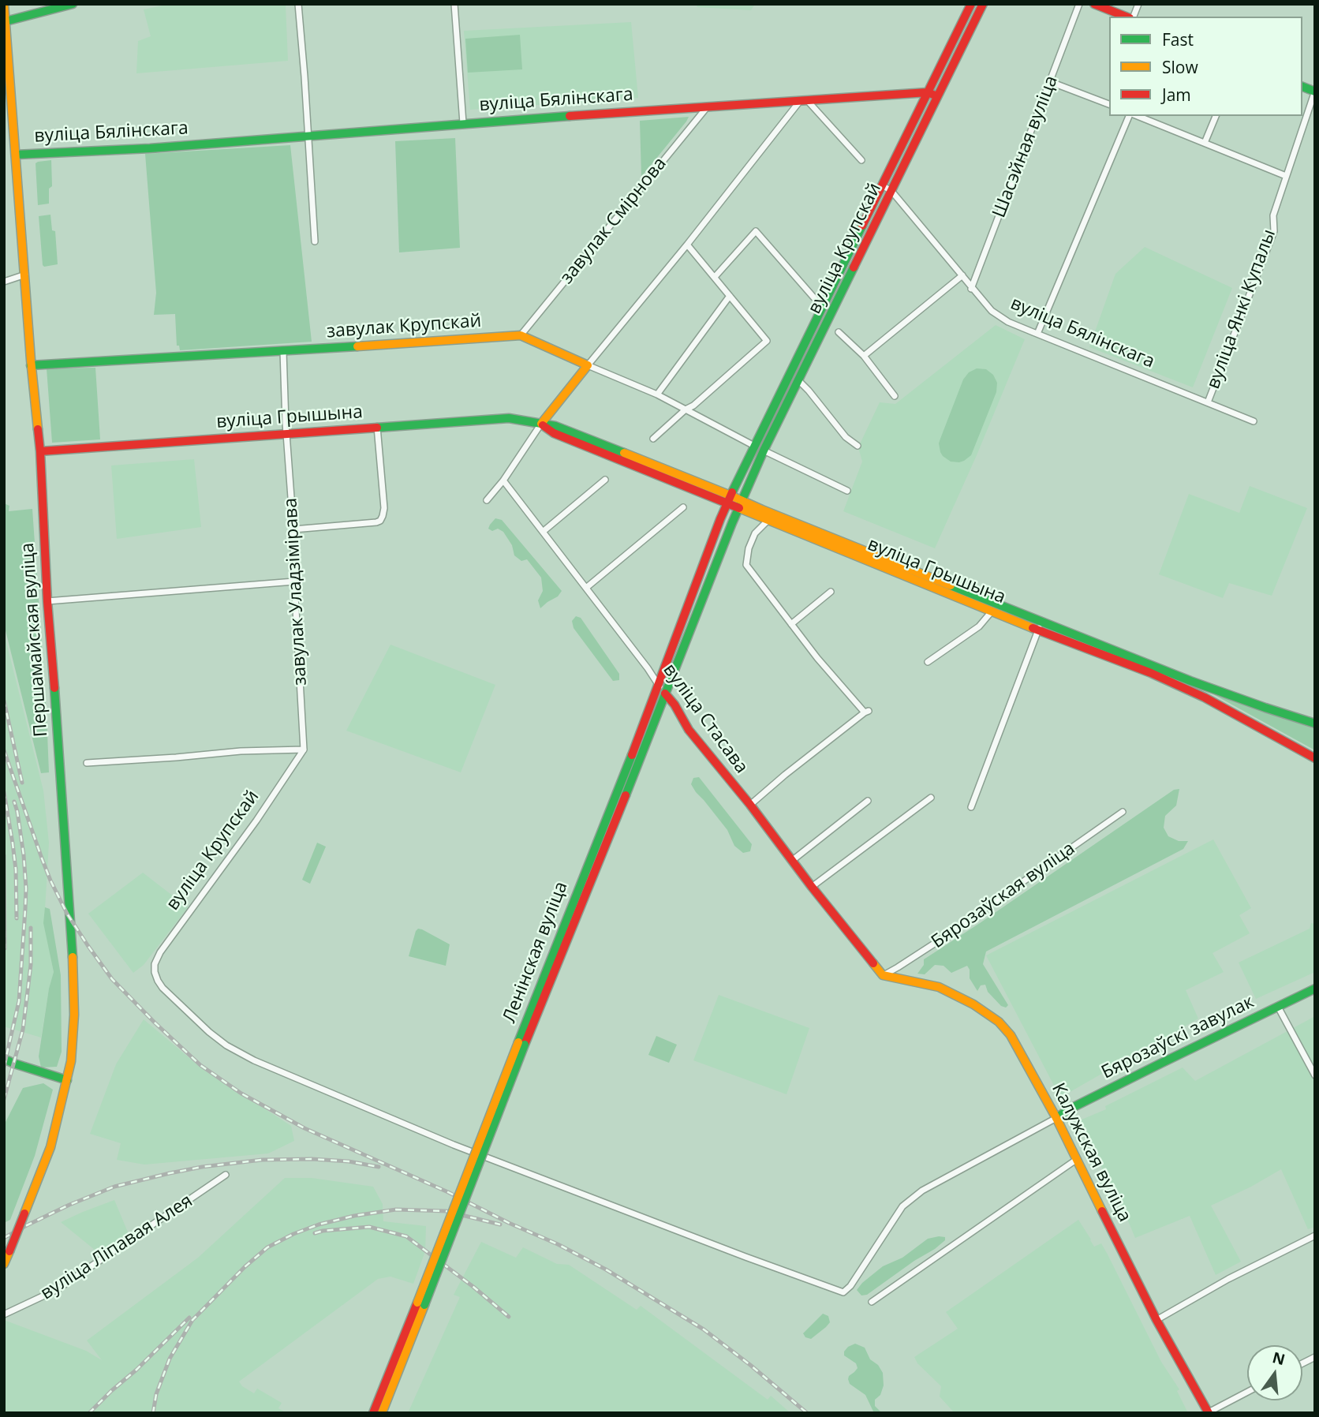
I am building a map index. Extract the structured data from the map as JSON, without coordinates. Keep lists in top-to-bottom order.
{
  "streets": {
    "main road": [
      "вуліца Бялінскага",
      "вуліца Крупскай",
      "завулак Крупскай",
      "вуліца Грышына",
      "Першамайская вуліца",
      "вуліца Стасава",
      "Ленінская вуліца",
      "Бярозаўскі завулак",
      "Калужская вуліца"
    ],
    "street": [
      "Шасэйная вуліца",
      "завулак Смірнова",
      "вуліца Янкі Купалы",
      "завулак Уладзімірава",
      "Бярозаўская вуліца",
      "вуліца Ліпавая Алея"
    ]
  },
  "crossings": [
    ["вуліца Бялінскага", "Шасэйная вуліца"],
    ["вуліца Бялінскага", "завулак Смірнова"],
    ["вуліца Бялінскага", "вуліца Крупскай"],
    ["вуліца Бялінскага", "вуліца Янкі Купалы"],
    ["вуліца Бялінскага", "Першамайская вуліца"],
    ["завулак Смірнова", "завулак Крупскай"],
    ["вуліца Крупскай", "завулак Крупскай"],
    ["вуліца Крупскай", "вуліца Грышына"],
    ["вуліца Крупскай", "завулак Уладзімірава"],
    ["вуліца Крупскай", "Ленінская вуліца"],
    ["вуліца Крупскай", "Бярозаўскі завулак"],
    ["вуліца Крупскай", "Калужская вуліца"],
    ["завулак Крупскай", "завулак Уладзімірава"],
    ["завулак Крупскай", "Першамайская вуліца"],
    ["вуліца Грышына", "завулак Уладзімірава"],
    ["вуліца Грышына", "Першамайская вуліца"],
    ["вуліца Грышына", "Ленінская вуліца"],
    ["вуліца Стасава", "Бярозаўская вуліца"],
    ["вуліца Стасава", "Ленінская вуліца"],
    ["вуліца Стасава", "Калужская вуліца"],
    ["Бярозаўская вуліца", "Калужская вуліца"],
    ["Бярозаўскі завулак", "Калужская вуліца"]
  ],
  "legend": ["Fast", "Slow", "Jam"],
  "north": "top"
}
